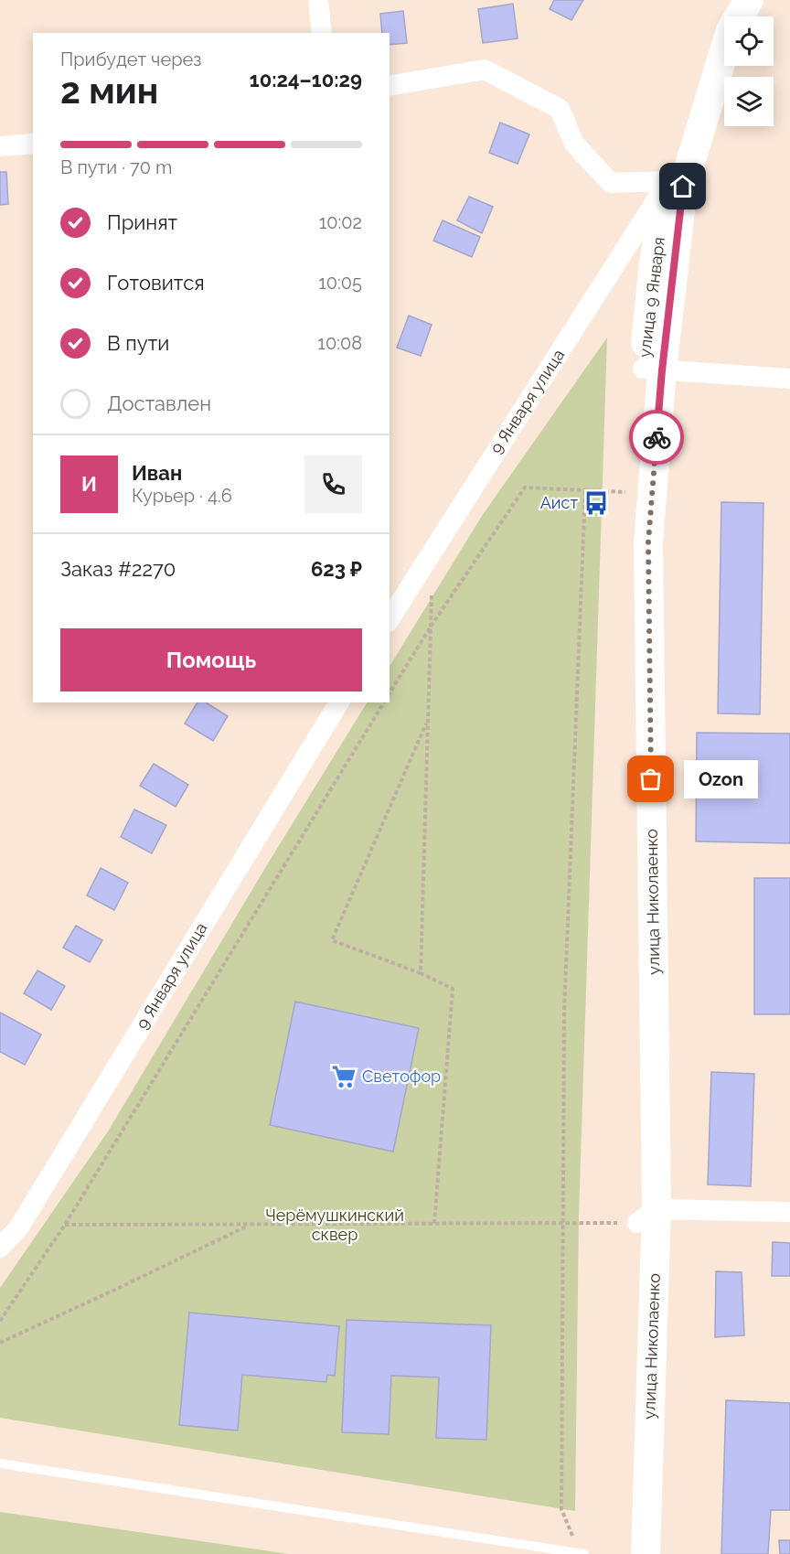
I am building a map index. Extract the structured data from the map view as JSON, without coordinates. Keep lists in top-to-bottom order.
{
  "streets": {
    "main road": ["улица 9 Января", "улица Николаенко"],
    "street": ["9 Января улица"]
  },
  "crossings": [
    ["улица 9 Января", "9 Января улица"],
    ["улица 9 Января", "улица Николаенко"]
  ],
  "parks": ["Черёмушкинский сквер"],
  "places": {
    "bus stop": ["Аист"],
    "other": ["Ozon"],
    "supermarket": ["Светофор"]
  },
  "page": {
    "heading": ["2 мин", "Прибудет через", "10:24–10:29"],
    "panel": [
      "Иван",
      "Курьер · 4.6",
      "Заказ #2270",
      "623 ₽"
    ],
    "bar": "В пути · 70 m",
    "list": [
      ["Принят", "10:02"],
      ["Готовится", "10:05"],
      ["В пути", "10:08"],
      "Доставлен"
    ],
    "round": "И",
    "buttons": "Помощь",
    "bubble": "Ozon"
  }
}
